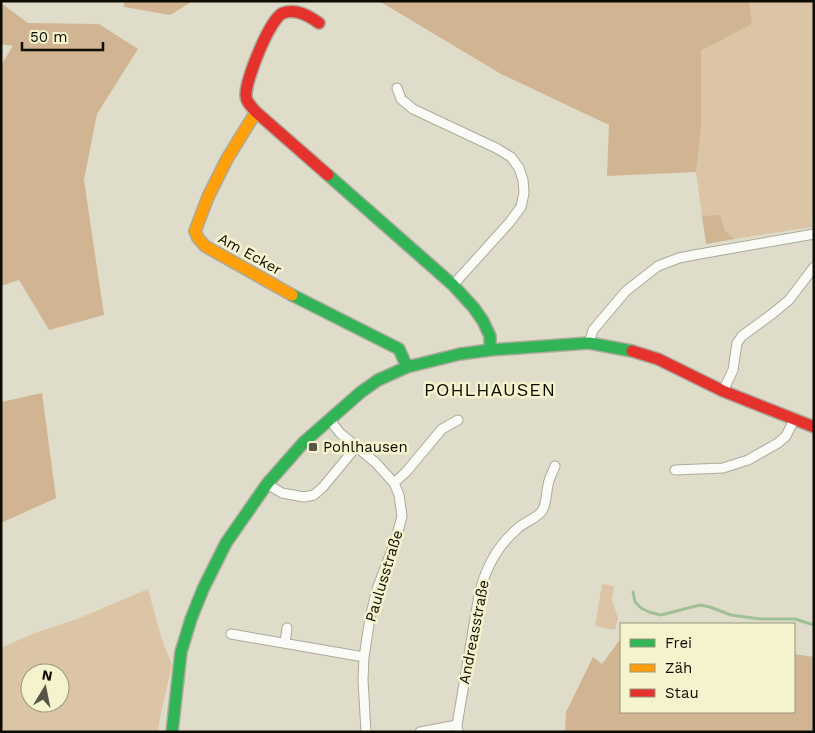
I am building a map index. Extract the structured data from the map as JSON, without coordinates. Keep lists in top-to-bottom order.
{
  "streets": {
    "street": ["Am Ecker", "Paulusstraße", "Andreasstraße"]
  },
  "districts": ["POHLHAUSEN"],
  "places": {
    "transit": ["Pohlhausen"]
  },
  "legend": ["Frei", "Zäh", "Stau"],
  "scale_bar": "50 m",
  "north": "top"
}
